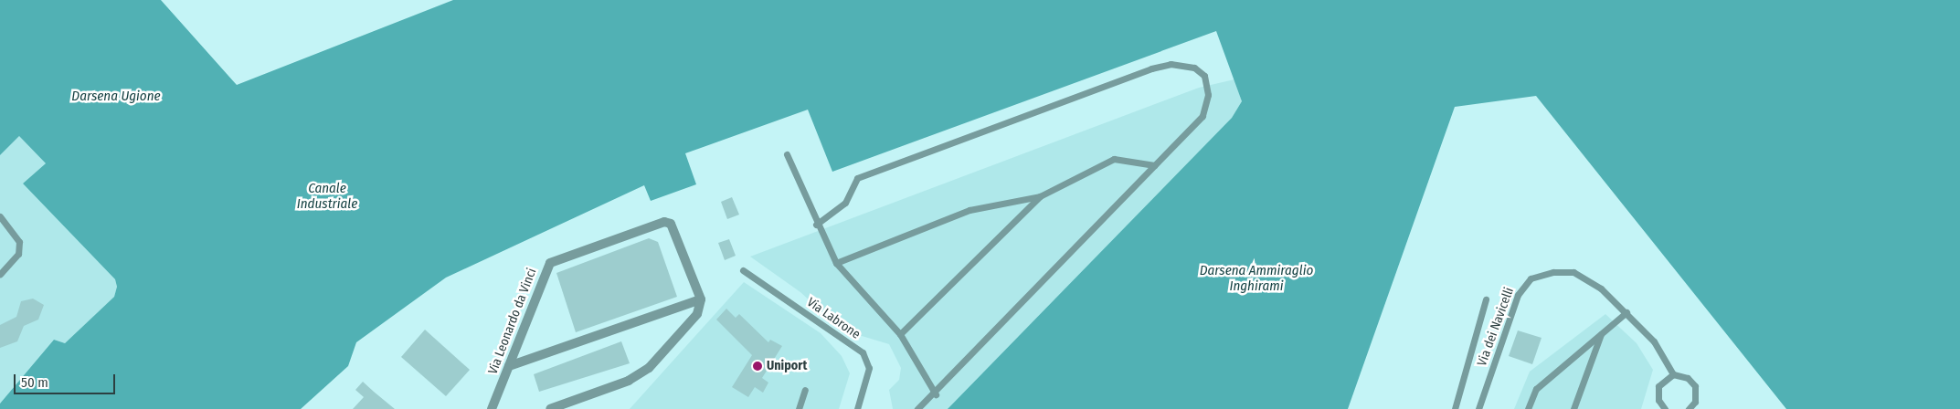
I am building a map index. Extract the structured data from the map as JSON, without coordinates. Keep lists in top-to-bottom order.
{
  "streets": {
    "street": ["Via Leonardo da Vinci"],
    "lane": ["Via Labrone", "Via dei Navicelli"]
  },
  "water": ["Darsena Ugione", "Canale Industriale", "Darsena Ammiraglio Inghirami"],
  "places": ["Uniport"],
  "scale_bar": "50 m"
}
